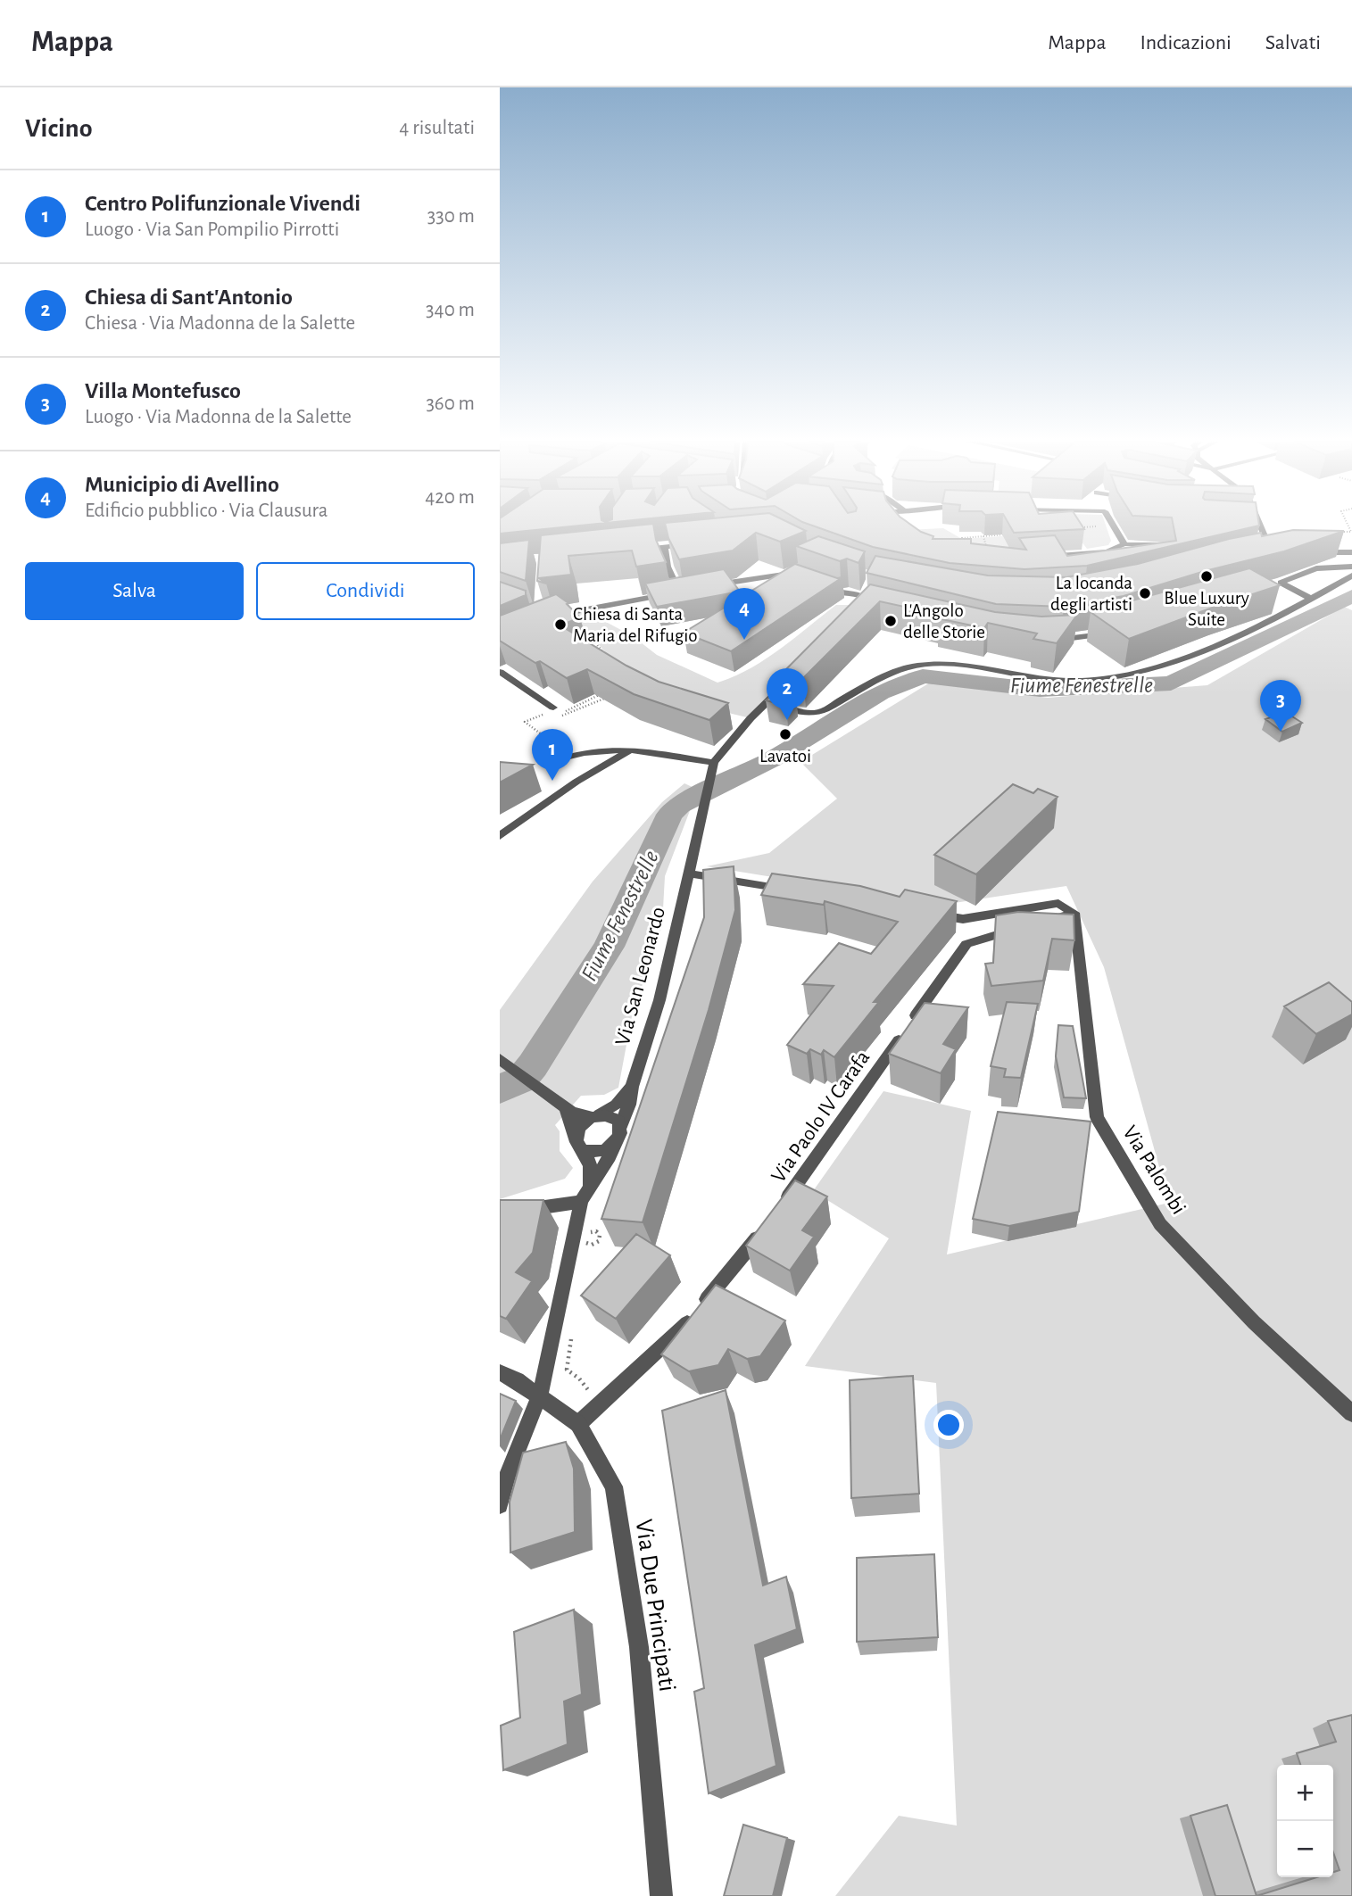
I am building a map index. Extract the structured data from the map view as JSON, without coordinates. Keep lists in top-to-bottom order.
{
  "streets": {
    "street": [
      "Via San Leonardo",
      "Via Paolo IV Carafa",
      "Via Palombi",
      "Via Due Principati"
    ]
  },
  "crossings": [
    ["Via Paolo IV Carafa", "Via Due Principati"]
  ],
  "water": ["Fiume Fenestrelle"],
  "places": [
    "Blue Luxury Suite",
    "La locanda degli artisti",
    "L'Angolo delle Storie",
    "Chiesa di Santa Maria del Rifugio",
    "Lavatoi"
  ],
  "page": {
    "header": "Mappa",
    "nav": ["Mappa", "Indicazioni", "Salvati"],
    "heading": ["Vicino", "4 risultati"],
    "list": [
      {
        "mark": "1",
        "name": "Centro Polifunzionale Vivendi",
        "note": "Luogo · Via San Pompilio Pirrotti",
        "value": "330 m"
      },
      {
        "mark": "2",
        "name": "Chiesa di Sant'Antonio",
        "note": "Chiesa · Via Madonna de la Salette",
        "value": "340 m"
      },
      {
        "mark": "3",
        "name": "Villa Montefusco",
        "note": "Luogo · Via Madonna de la Salette",
        "value": "360 m"
      },
      {
        "mark": "4",
        "name": "Municipio di Avellino",
        "note": "Edificio pubblico · Via Clausura",
        "value": "420 m"
      }
    ],
    "buttons": ["Salva", "Condividi"],
    "pins": [
      "4",
      "2",
      "3",
      "1"
    ],
    "map_buttons": ["+", "−"]
  }
}
